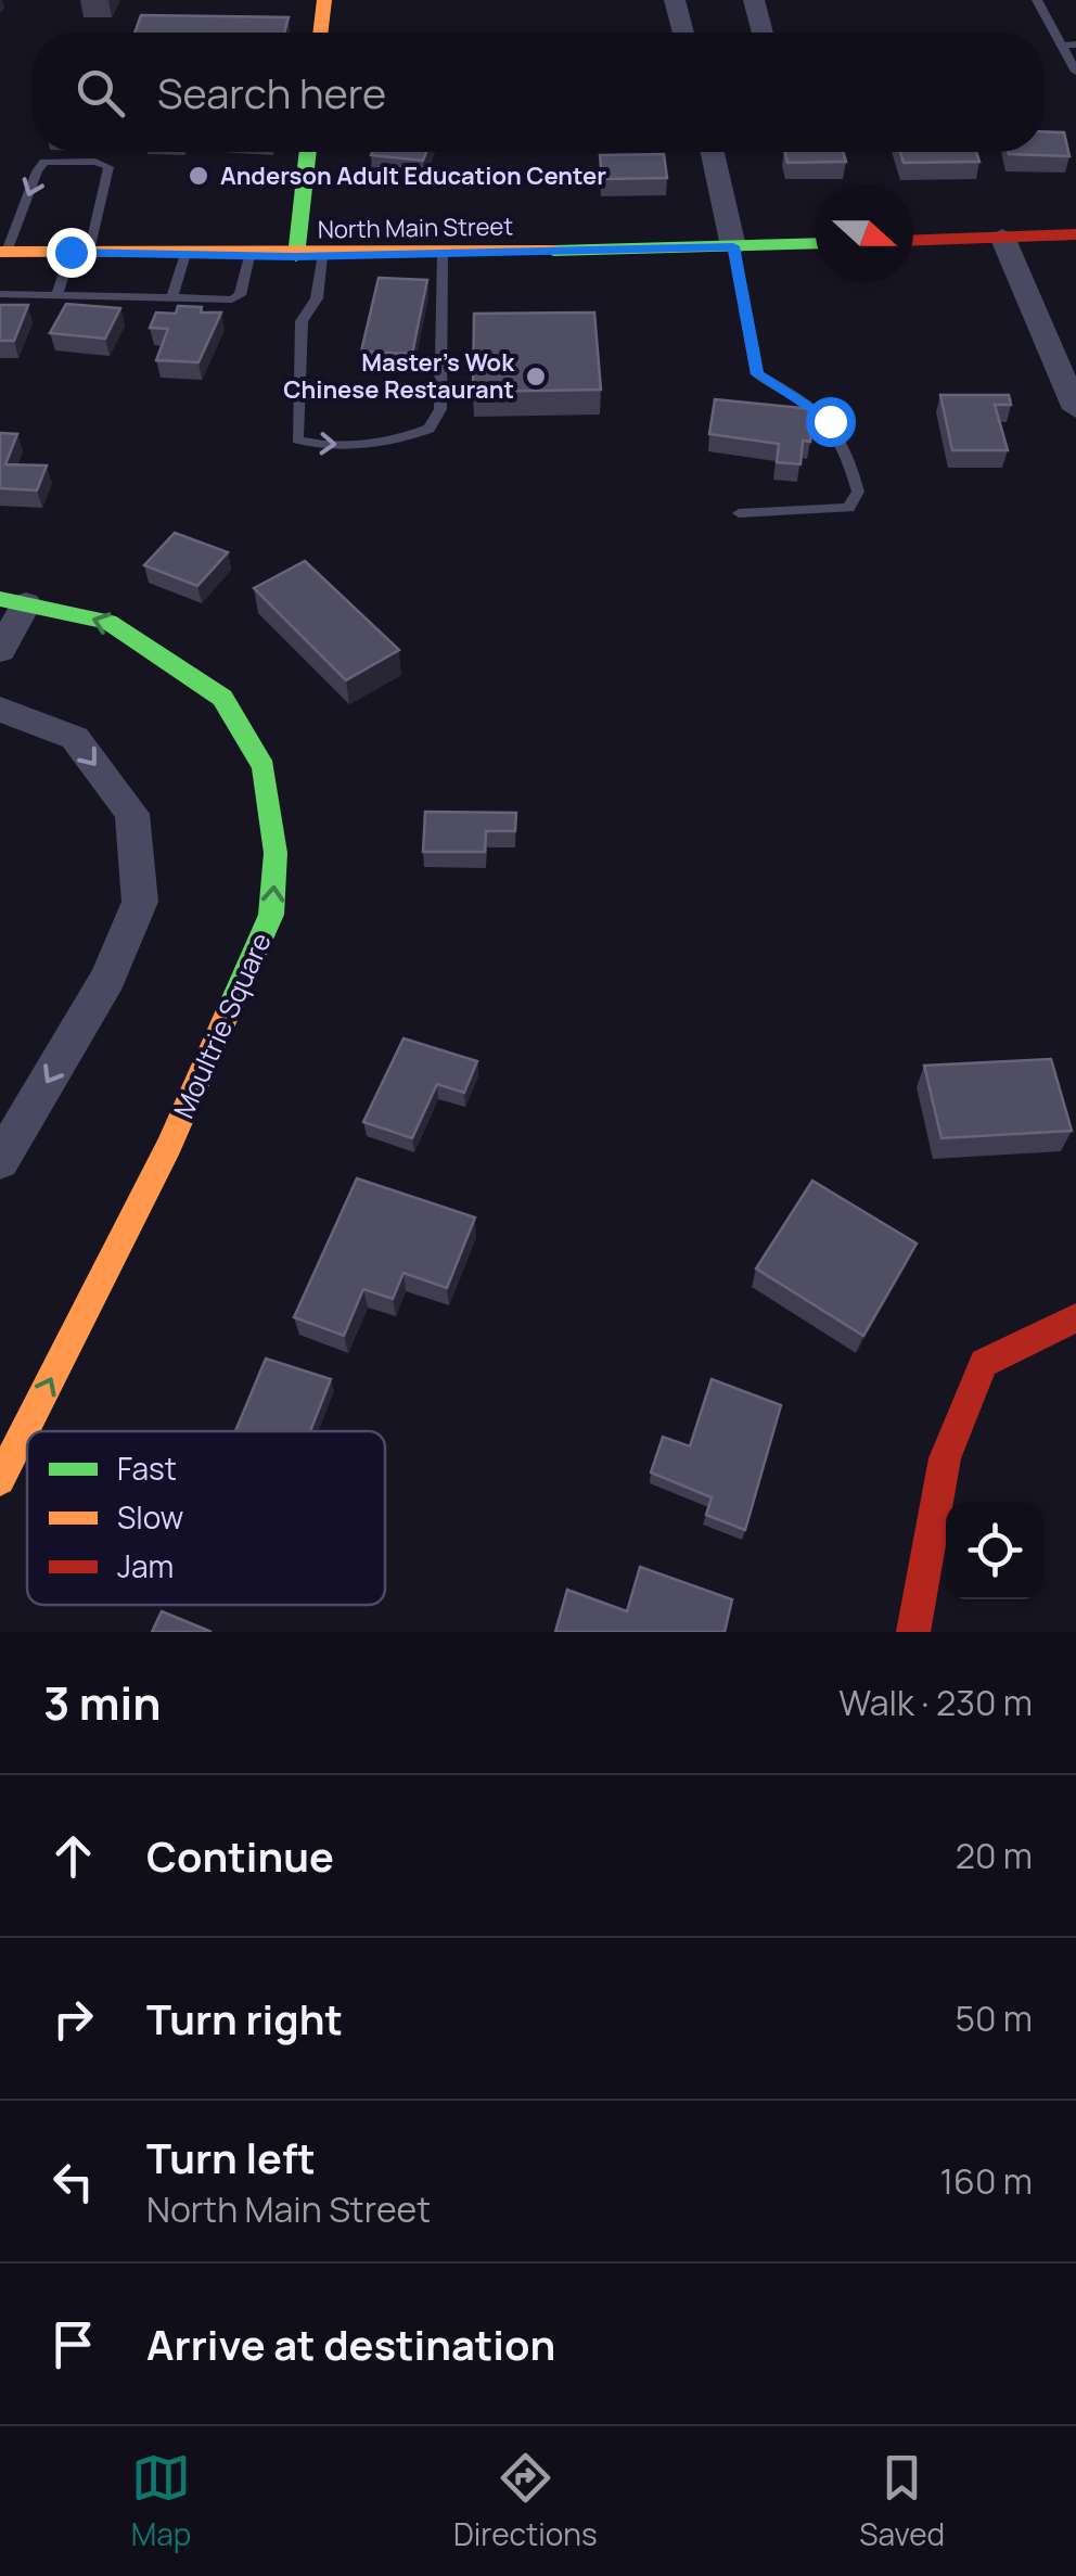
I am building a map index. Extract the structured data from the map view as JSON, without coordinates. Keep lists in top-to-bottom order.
{
  "streets": {
    "street": ["North Main Street", "Moultrie Square"]
  },
  "one_way": ["Moultrie Square"],
  "places": ["Anderson Adult Education Center", "Master's Wok Chinese Restaurant"],
  "legend": ["Fast", "Slow", "Jam"],
  "north": "right",
  "page": {
    "search": "Search here",
    "heading": ["3 min", "Walk · 230 m"],
    "list": [
      ["Continue", "20 m"],
      ["Turn right", "50 m"],
      ["Turn left", "North Main Street", "160 m"],
      "Arrive at destination"
    ],
    "nav": ["Map", "Directions", "Saved"]
  }
}
